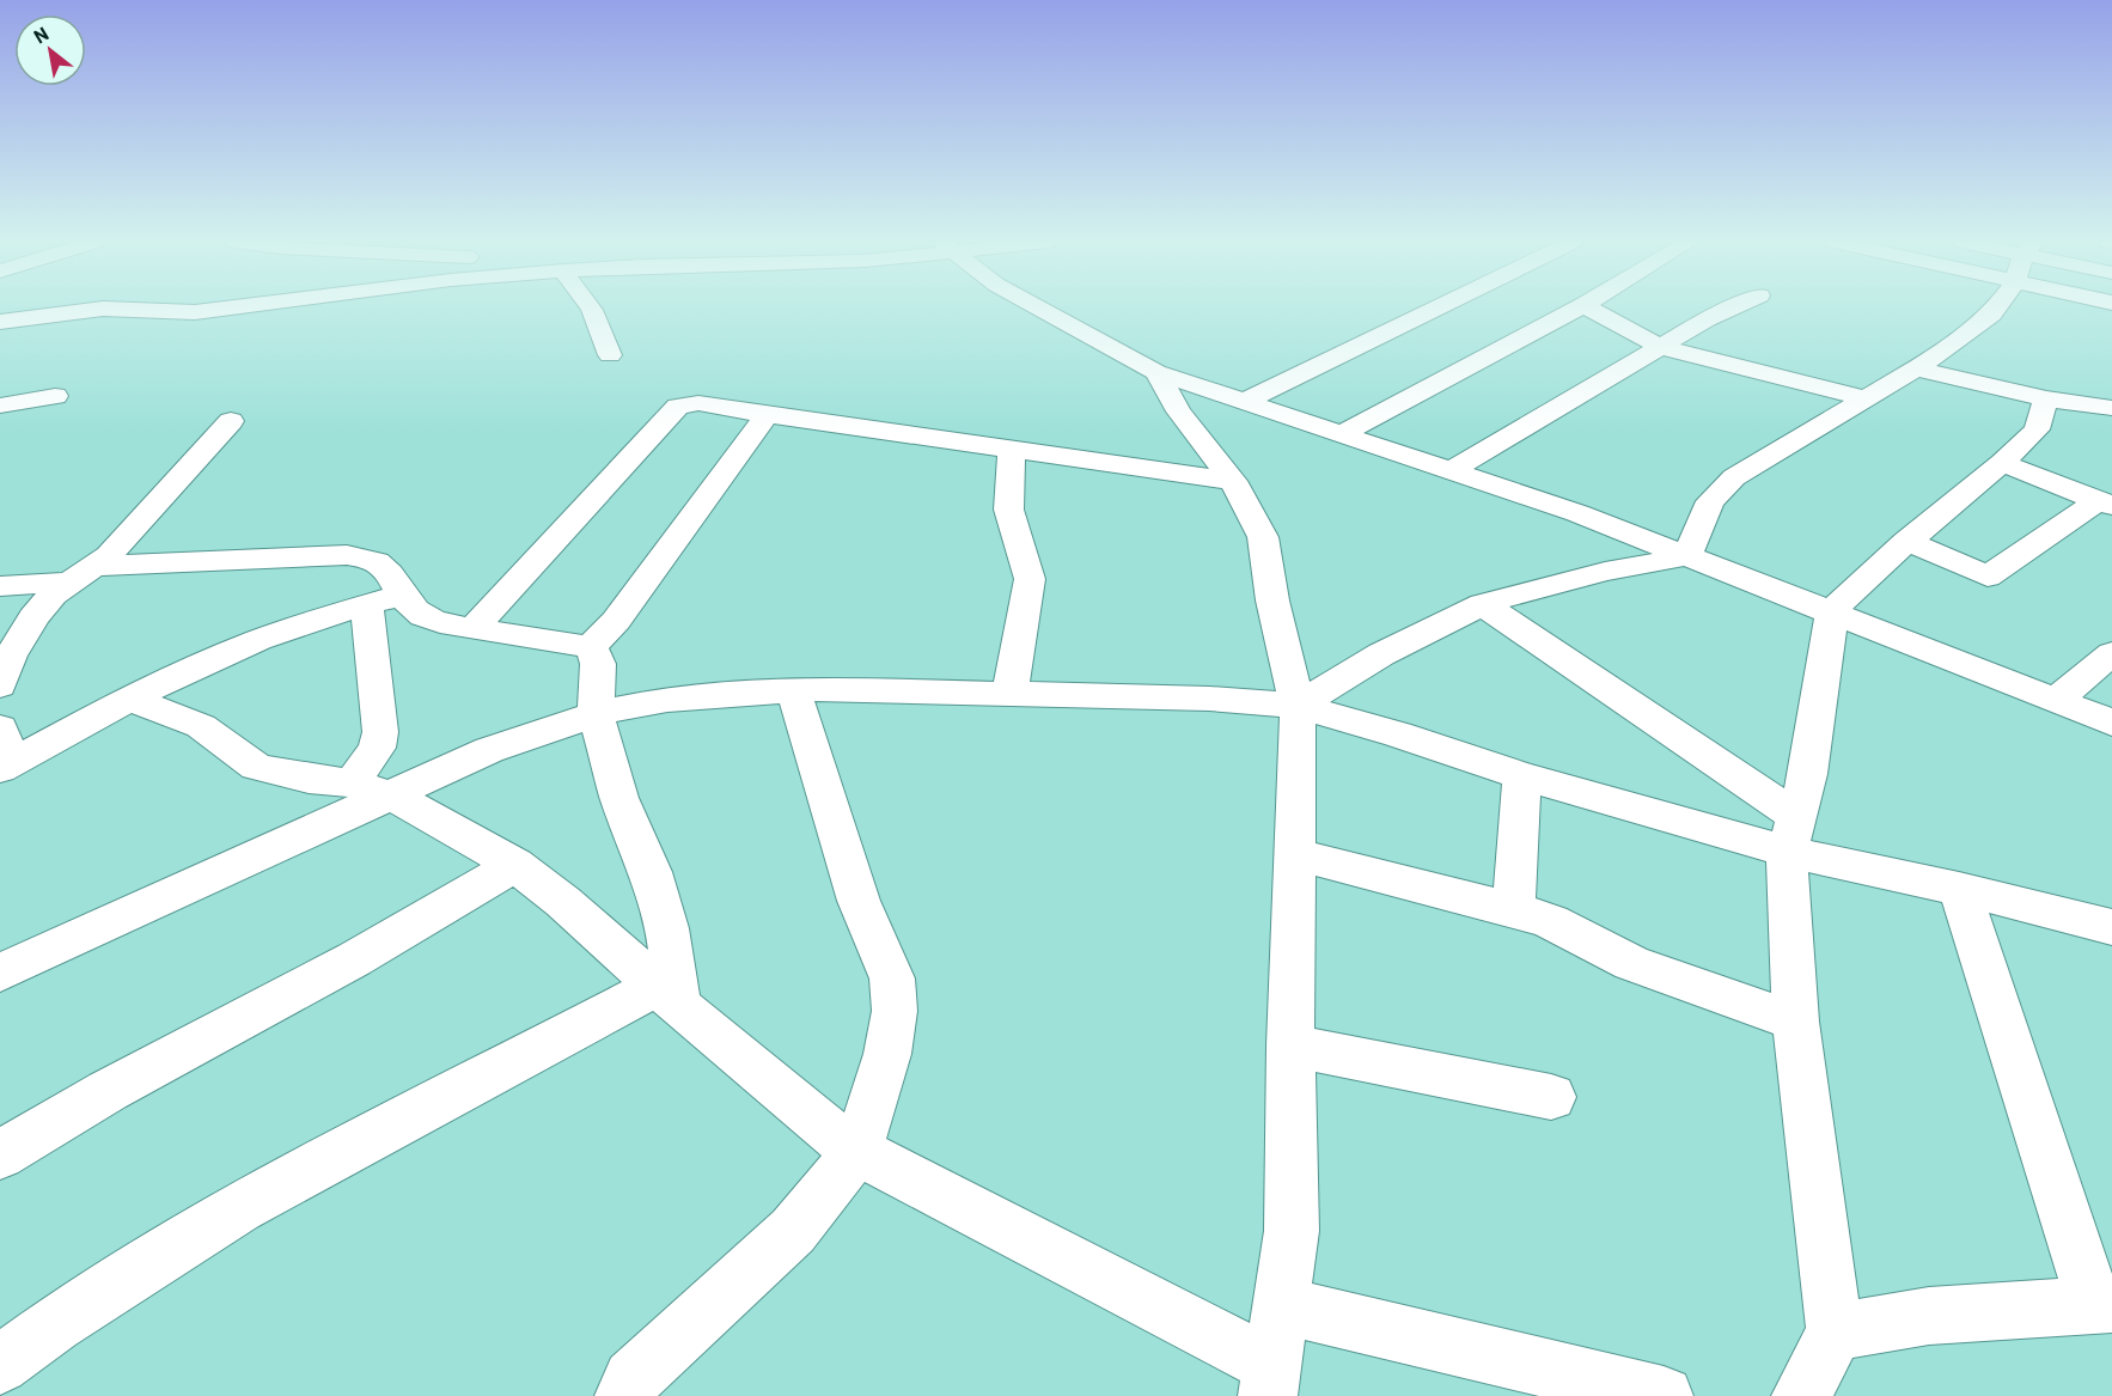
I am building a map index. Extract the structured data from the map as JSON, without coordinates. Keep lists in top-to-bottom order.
{
  "north": "top left"
}
